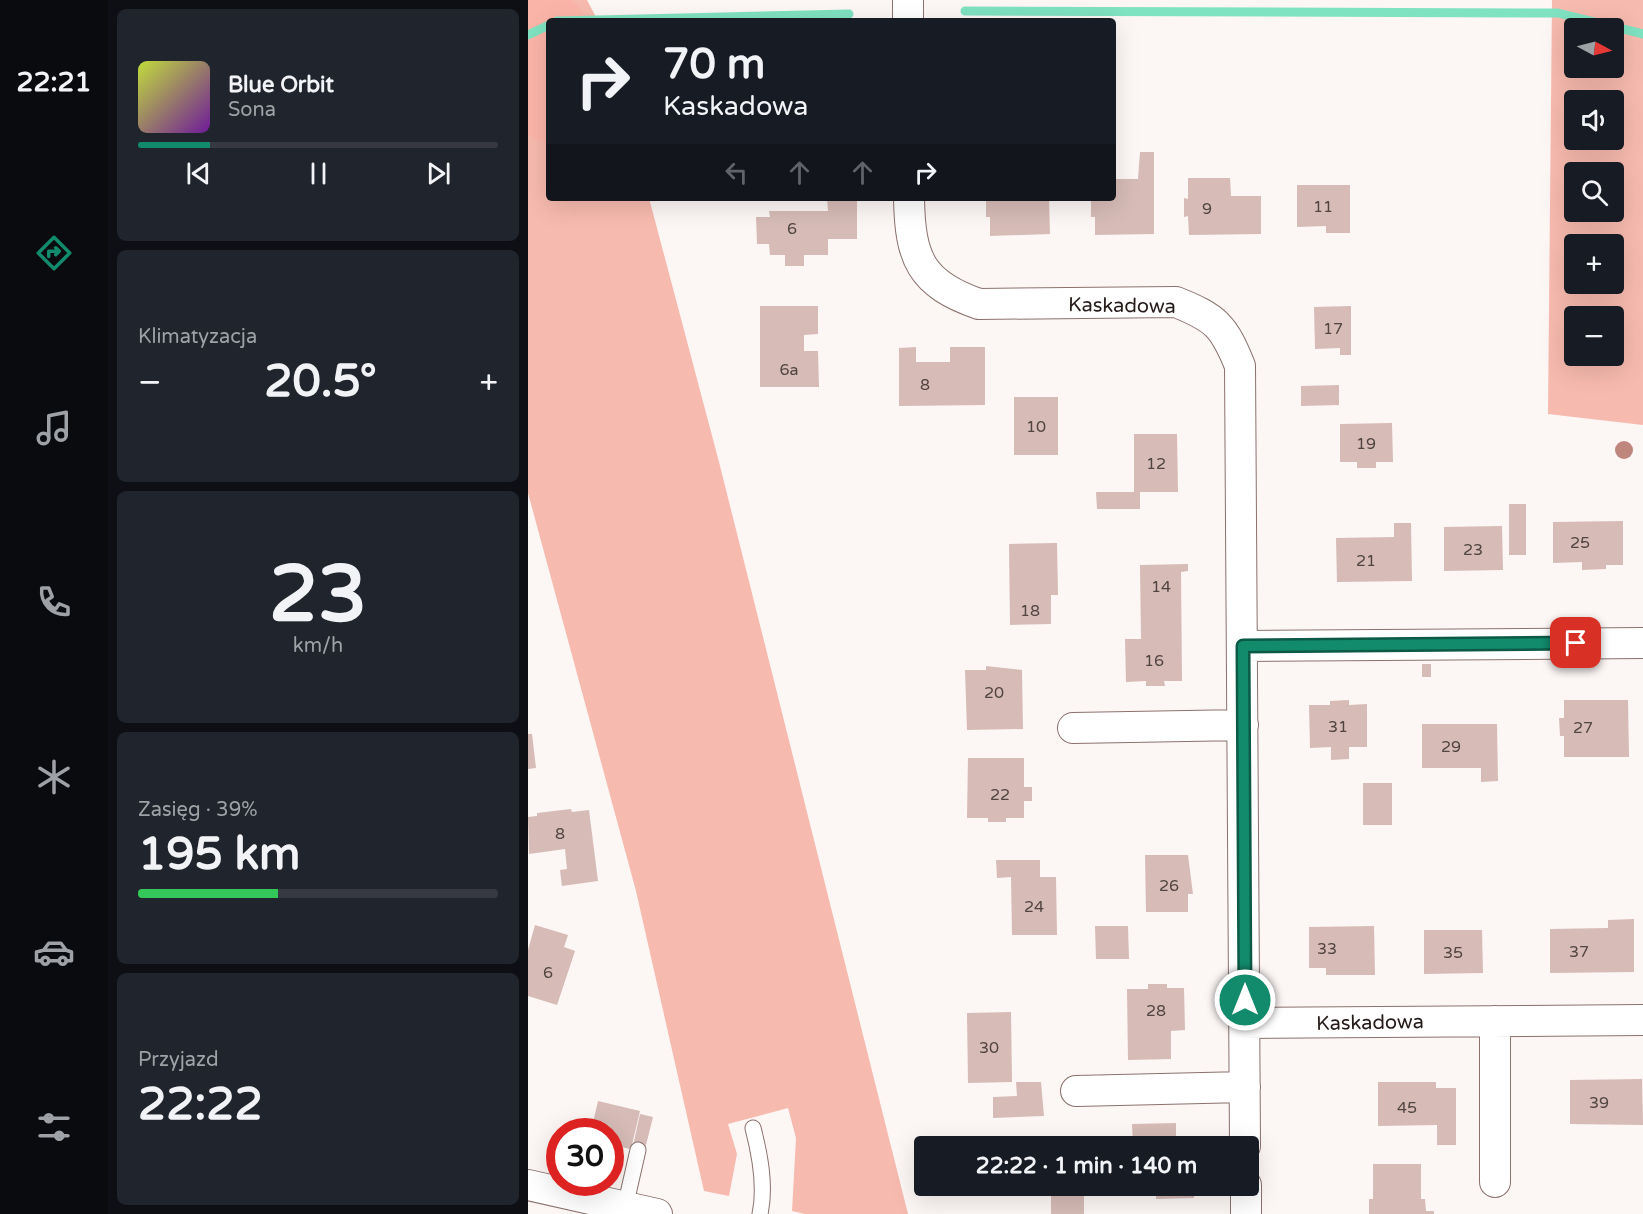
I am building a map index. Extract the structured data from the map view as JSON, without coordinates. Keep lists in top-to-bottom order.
{
  "streets": {
    "street": ["Kaskadowa"]
  },
  "house_numbers": [
    "11",
    "9",
    "6",
    "17",
    "6a",
    "8",
    "10",
    "19",
    "12",
    "25",
    "23",
    "21",
    "14",
    "18",
    "16",
    "20",
    "31",
    "27",
    "29",
    "22",
    "8",
    "26",
    "24",
    "33",
    "37",
    "35",
    "6",
    "28",
    "30",
    "39",
    "45"
  ],
  "north": "right",
  "page": {
    "tabs": "22:21",
    "map_buttons": ["+", "−"],
    "turn": ["70 m", "Kaskadowa"],
    "song": ["Blue Orbit", "Sona"],
    "tile": [
      "Klimatyzacja",
      ["23", "km/h"],
      ["Zasięg · 39%", "195 km"],
      ["Przyjazd", "22:22"]
    ],
    "heat": ["−", "20.5°", "+"],
    "limit": "30",
    "trip": "22:22 · 1 min · 140 m"
  }
}
